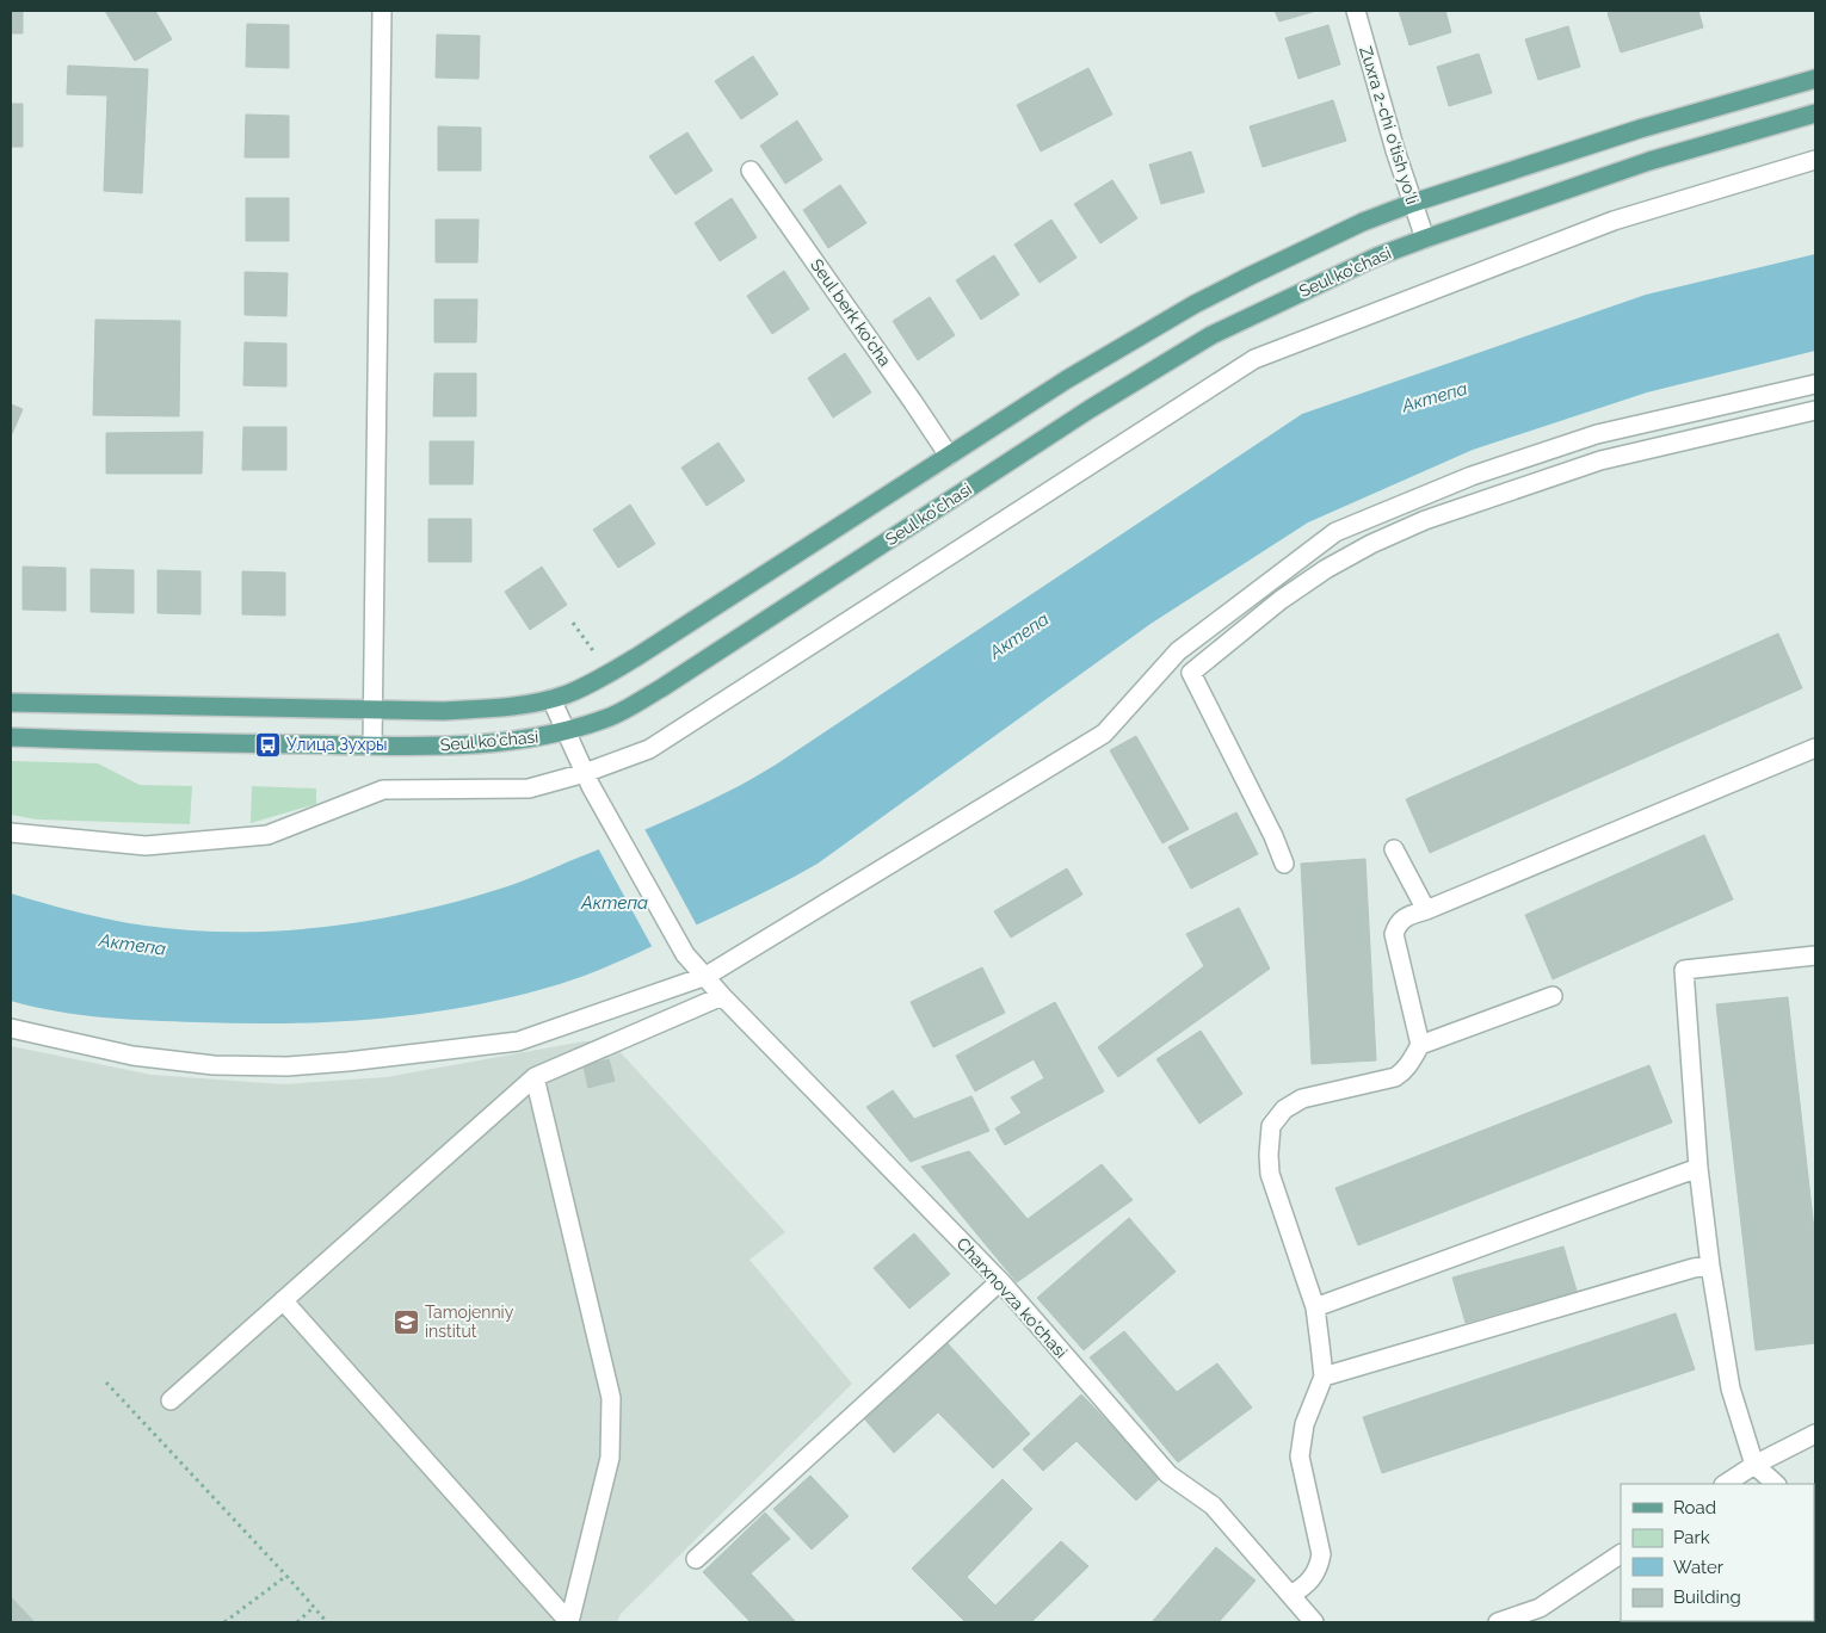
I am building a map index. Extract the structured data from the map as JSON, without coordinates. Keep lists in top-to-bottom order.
{
  "streets": {
    "main road": ["Seul ko'chasi"],
    "street": ["Zuxra 2-chi o'tish yo'li", "Seul berk ko'cha", "Charxnovza ko'chasi"]
  },
  "crossings": [
    ["Zuxra 2-chi o'tish yo'li", "Seul ko'chasi"],
    ["Seul ko'chasi", "Seul berk ko'cha"],
    ["Seul ko'chasi", "Charxnovza ko'chasi"]
  ],
  "water": ["Актепа"],
  "places": {
    "bus stop": ["Улица Зухры"],
    "school or university": ["Tamojenniy institut"]
  },
  "legend": [
    "Road",
    "Park",
    "Water",
    "Building"
  ]
}
